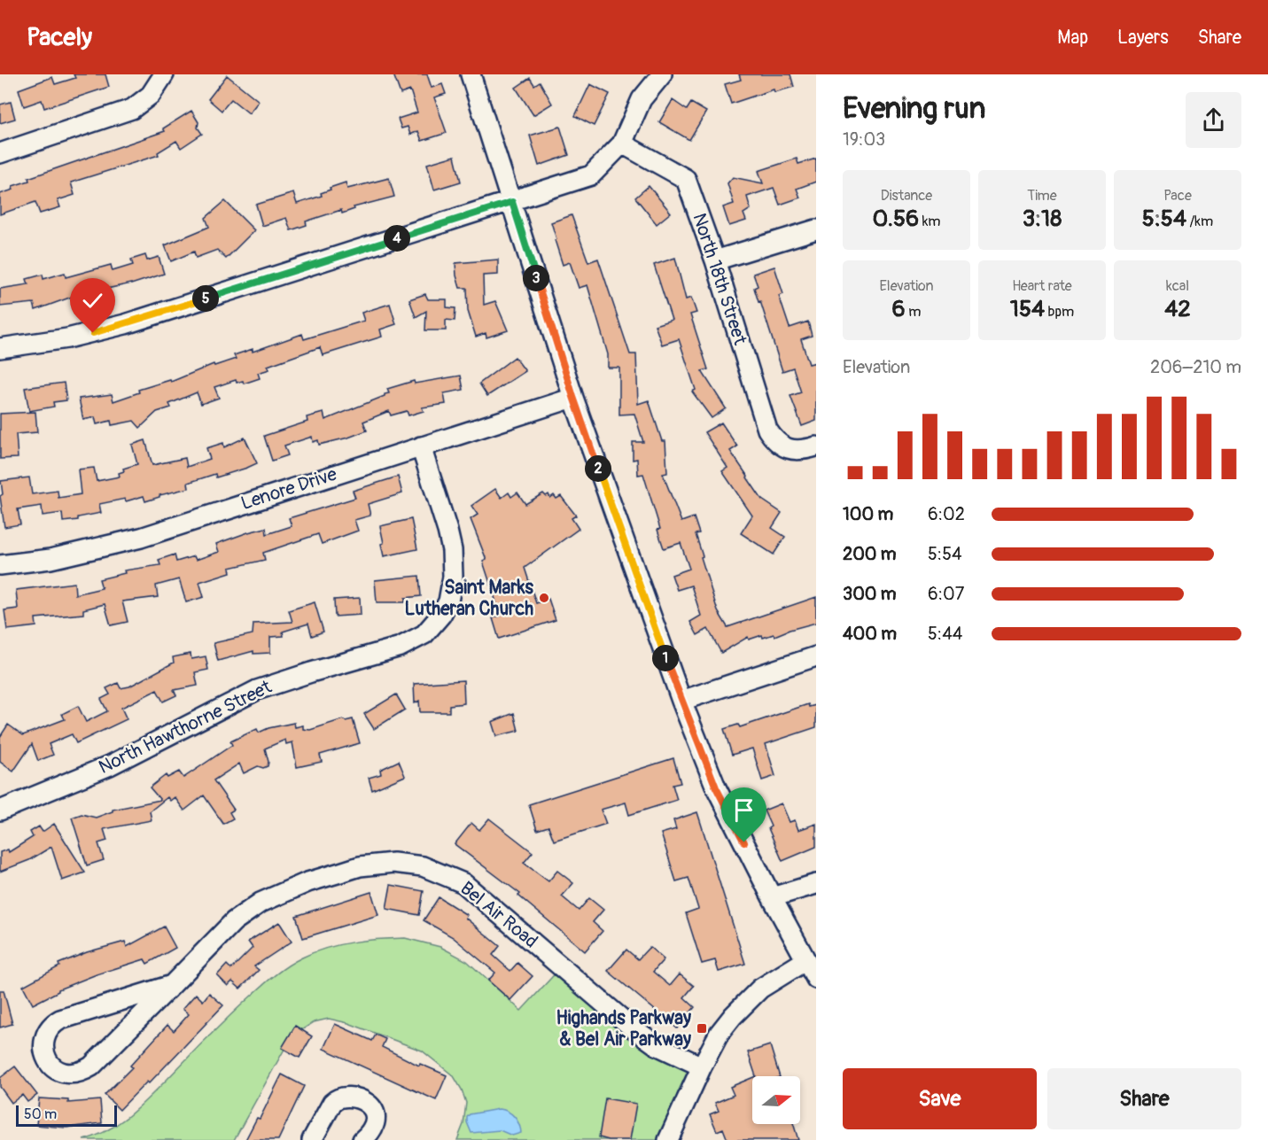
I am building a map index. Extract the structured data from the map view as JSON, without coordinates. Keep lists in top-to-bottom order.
{
  "streets": {
    "street": [
      "North 18th Street",
      "Lenore Drive",
      "North Hawthorne Street",
      "Bel Air Road"
    ]
  },
  "crossings": [
    ["Lenore Drive", "North Hawthorne Street"]
  ],
  "places": {
    "other": ["Saint Marks Lutheran Church"],
    "transit": ["Highands Parkway & Bel Air Parkway"]
  },
  "scale_bar": "50 m",
  "north": "right",
  "page": {
    "header": "Pacely",
    "nav": ["Map", "Layers", "Share"],
    "heading": ["Evening run", "19:03"],
    "stats": [
      ["Distance", "0.56 km"],
      ["Time", "3:18"],
      ["Pace", "5:54 /km"],
      ["Elevation", "6 m"],
      ["Heart rate", "154 bpm"],
      ["kcal", "42"]
    ],
    "pins": [
      "4",
      "3",
      "5",
      "2",
      "1"
    ],
    "chart": ["Elevation", "206–210 m"],
    "list": [
      {
        "name": "100 m",
        "note": "6:02"
      },
      {
        "name": "200 m",
        "note": "5:54"
      },
      {
        "name": "300 m",
        "note": "6:07"
      },
      {
        "name": "400 m",
        "note": "5:44"
      }
    ],
    "buttons": ["Save", "Share"],
    "scale": "50 m"
  }
}
